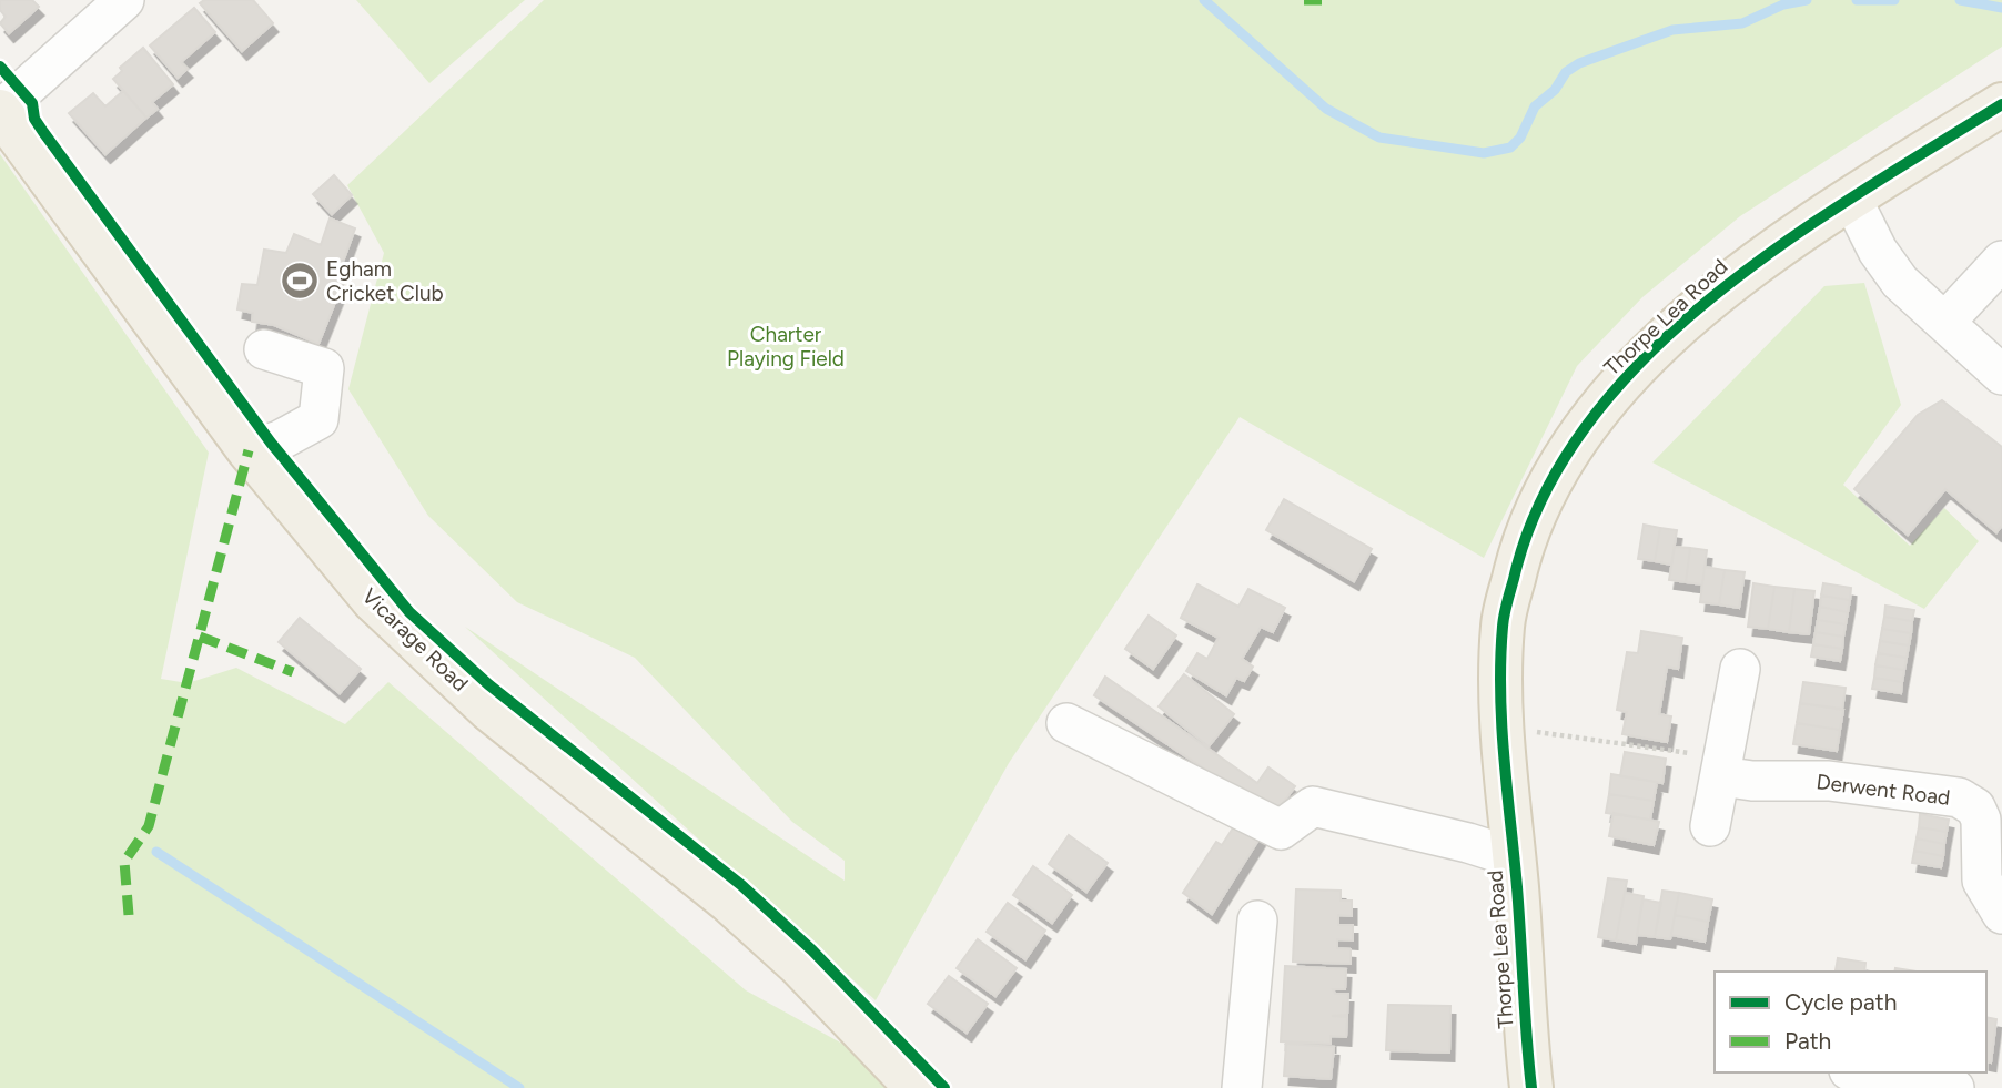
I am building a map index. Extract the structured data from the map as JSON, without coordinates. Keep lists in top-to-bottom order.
{
  "streets": {
    "main road": ["Thorpe Lea Road", "Vicarage Road"],
    "street": ["Derwent Road"]
  },
  "parks": ["Charter Playing Field"],
  "places": {
    "sports": ["Egham Cricket Club"]
  },
  "legend": ["Cycle path", "Path"]
}
